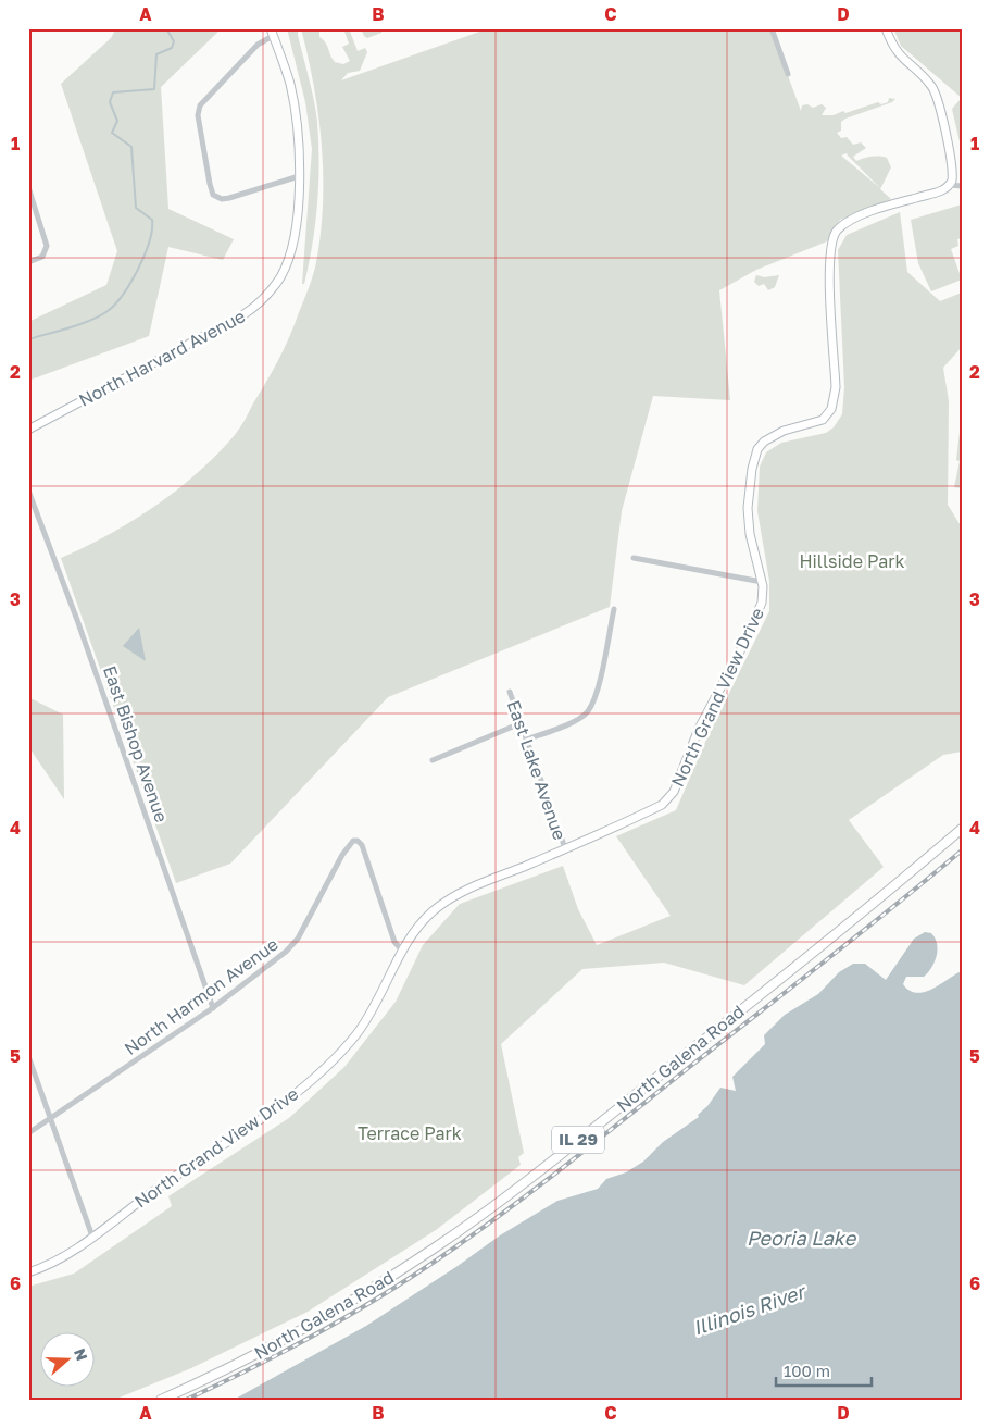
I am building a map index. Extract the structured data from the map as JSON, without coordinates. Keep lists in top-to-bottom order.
{
  "streets": {
    "main road": ["North Galena Road", "IL 29"],
    "street": [
      "North Harvard Avenue",
      "North Grand View Drive",
      "East Bishop Avenue",
      "East Lake Avenue",
      "North Harmon Avenue"
    ]
  },
  "crossings": [
    ["North Grand View Drive", "East Lake Avenue"],
    ["North Grand View Drive", "North Harmon Avenue"],
    ["East Bishop Avenue", "North Harmon Avenue"]
  ],
  "water": ["Peoria Lake", "Illinois River"],
  "parks": ["Hillside Park", "Terrace Park"],
  "scale_bar": "100 m",
  "north": "right",
  "grid": {
    "columns": [
      "A",
      "B",
      "C",
      "D"
    ],
    "rows": [
      "1",
      "2",
      "3",
      "4",
      "5",
      "6"
    ]
  }
}
